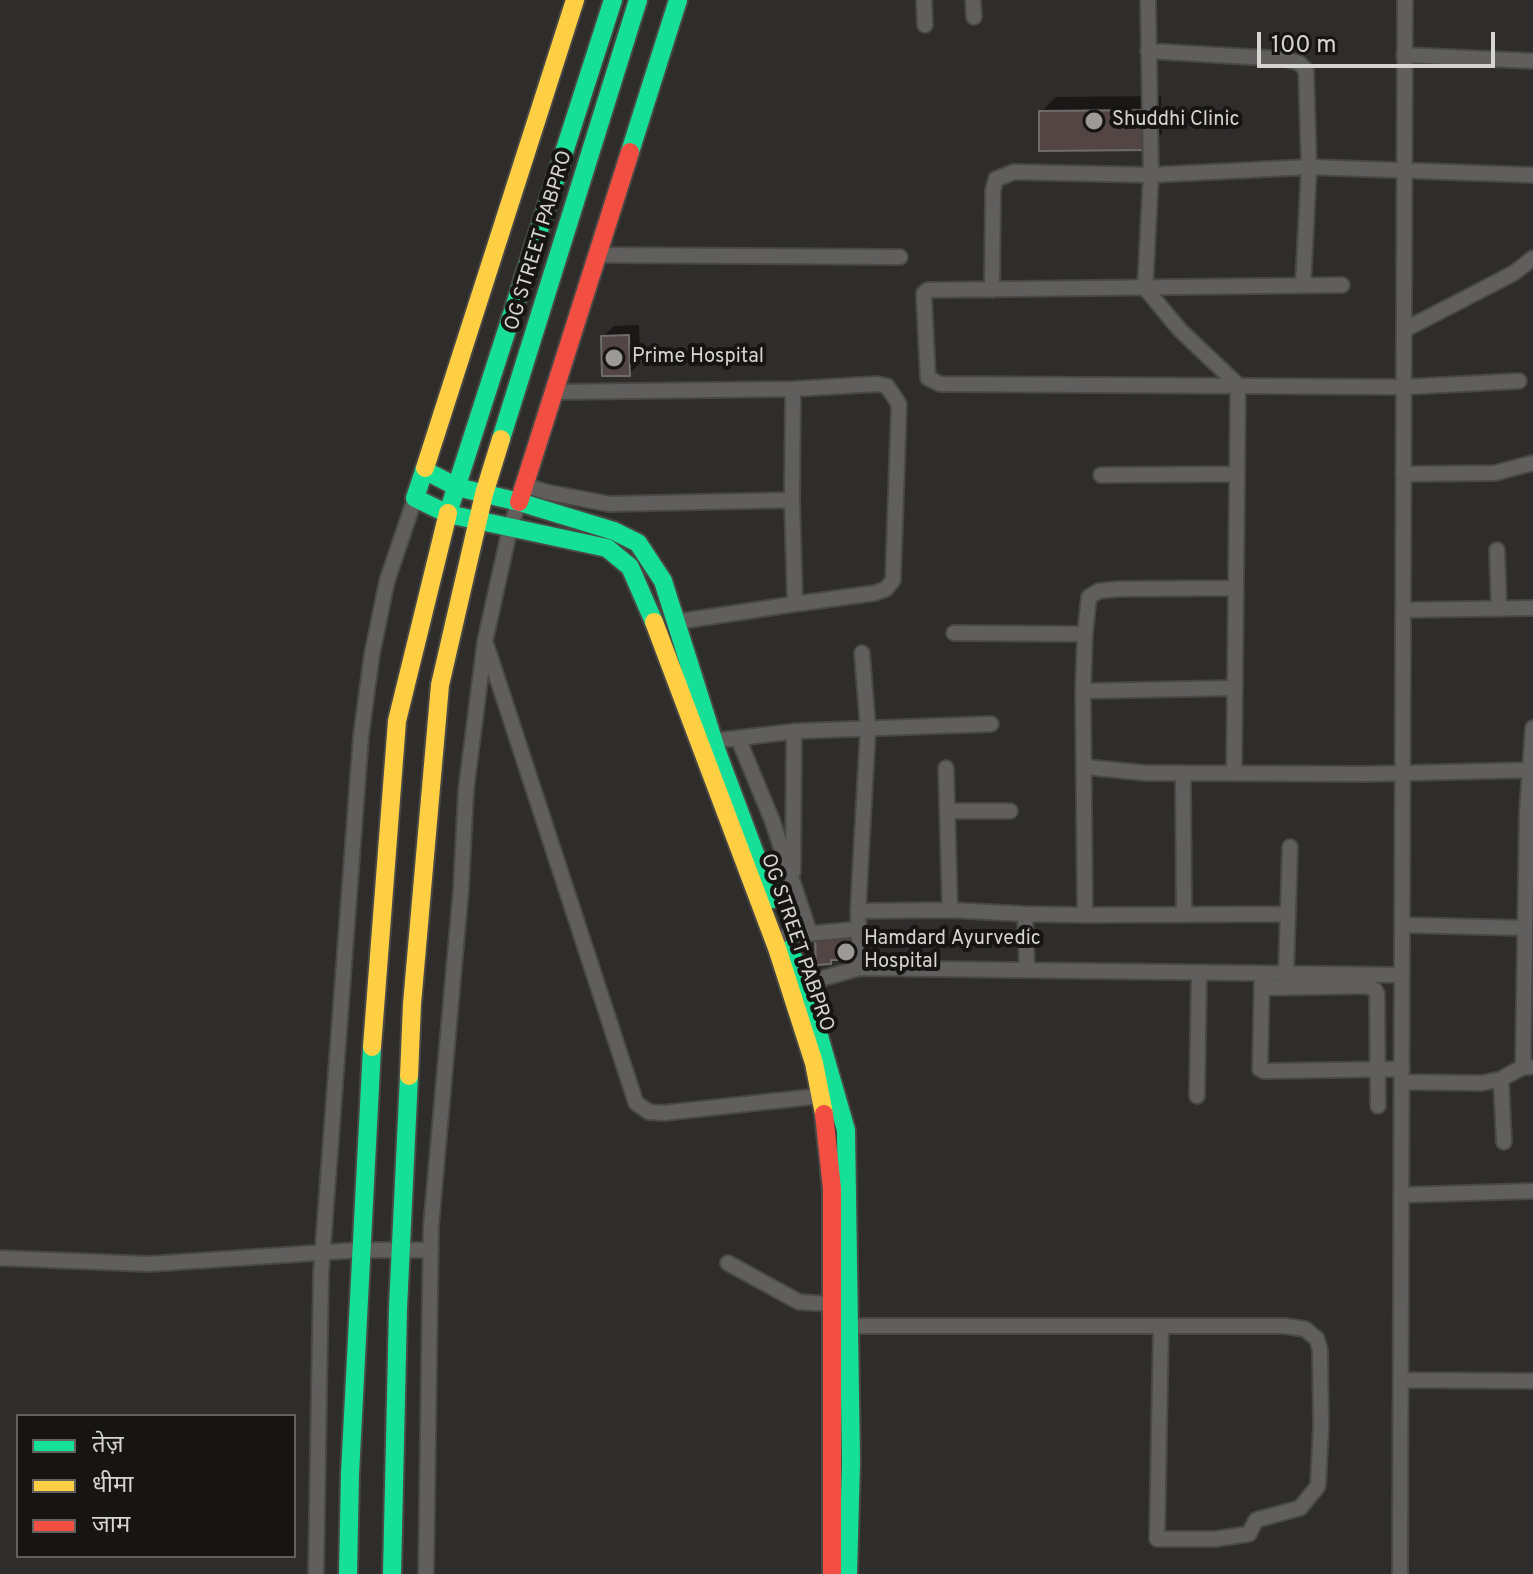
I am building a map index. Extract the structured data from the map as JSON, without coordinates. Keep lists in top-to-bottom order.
{
  "streets": {
    "street": ["OG STREET PABPRO"]
  },
  "places": ["Shuddhi Clinic", "Prime Hospital", "Hamdard Ayurvedic Hospital"],
  "legend": ["तेज़", "धीमा", "जाम"],
  "scale_bar": "100 m"
}
